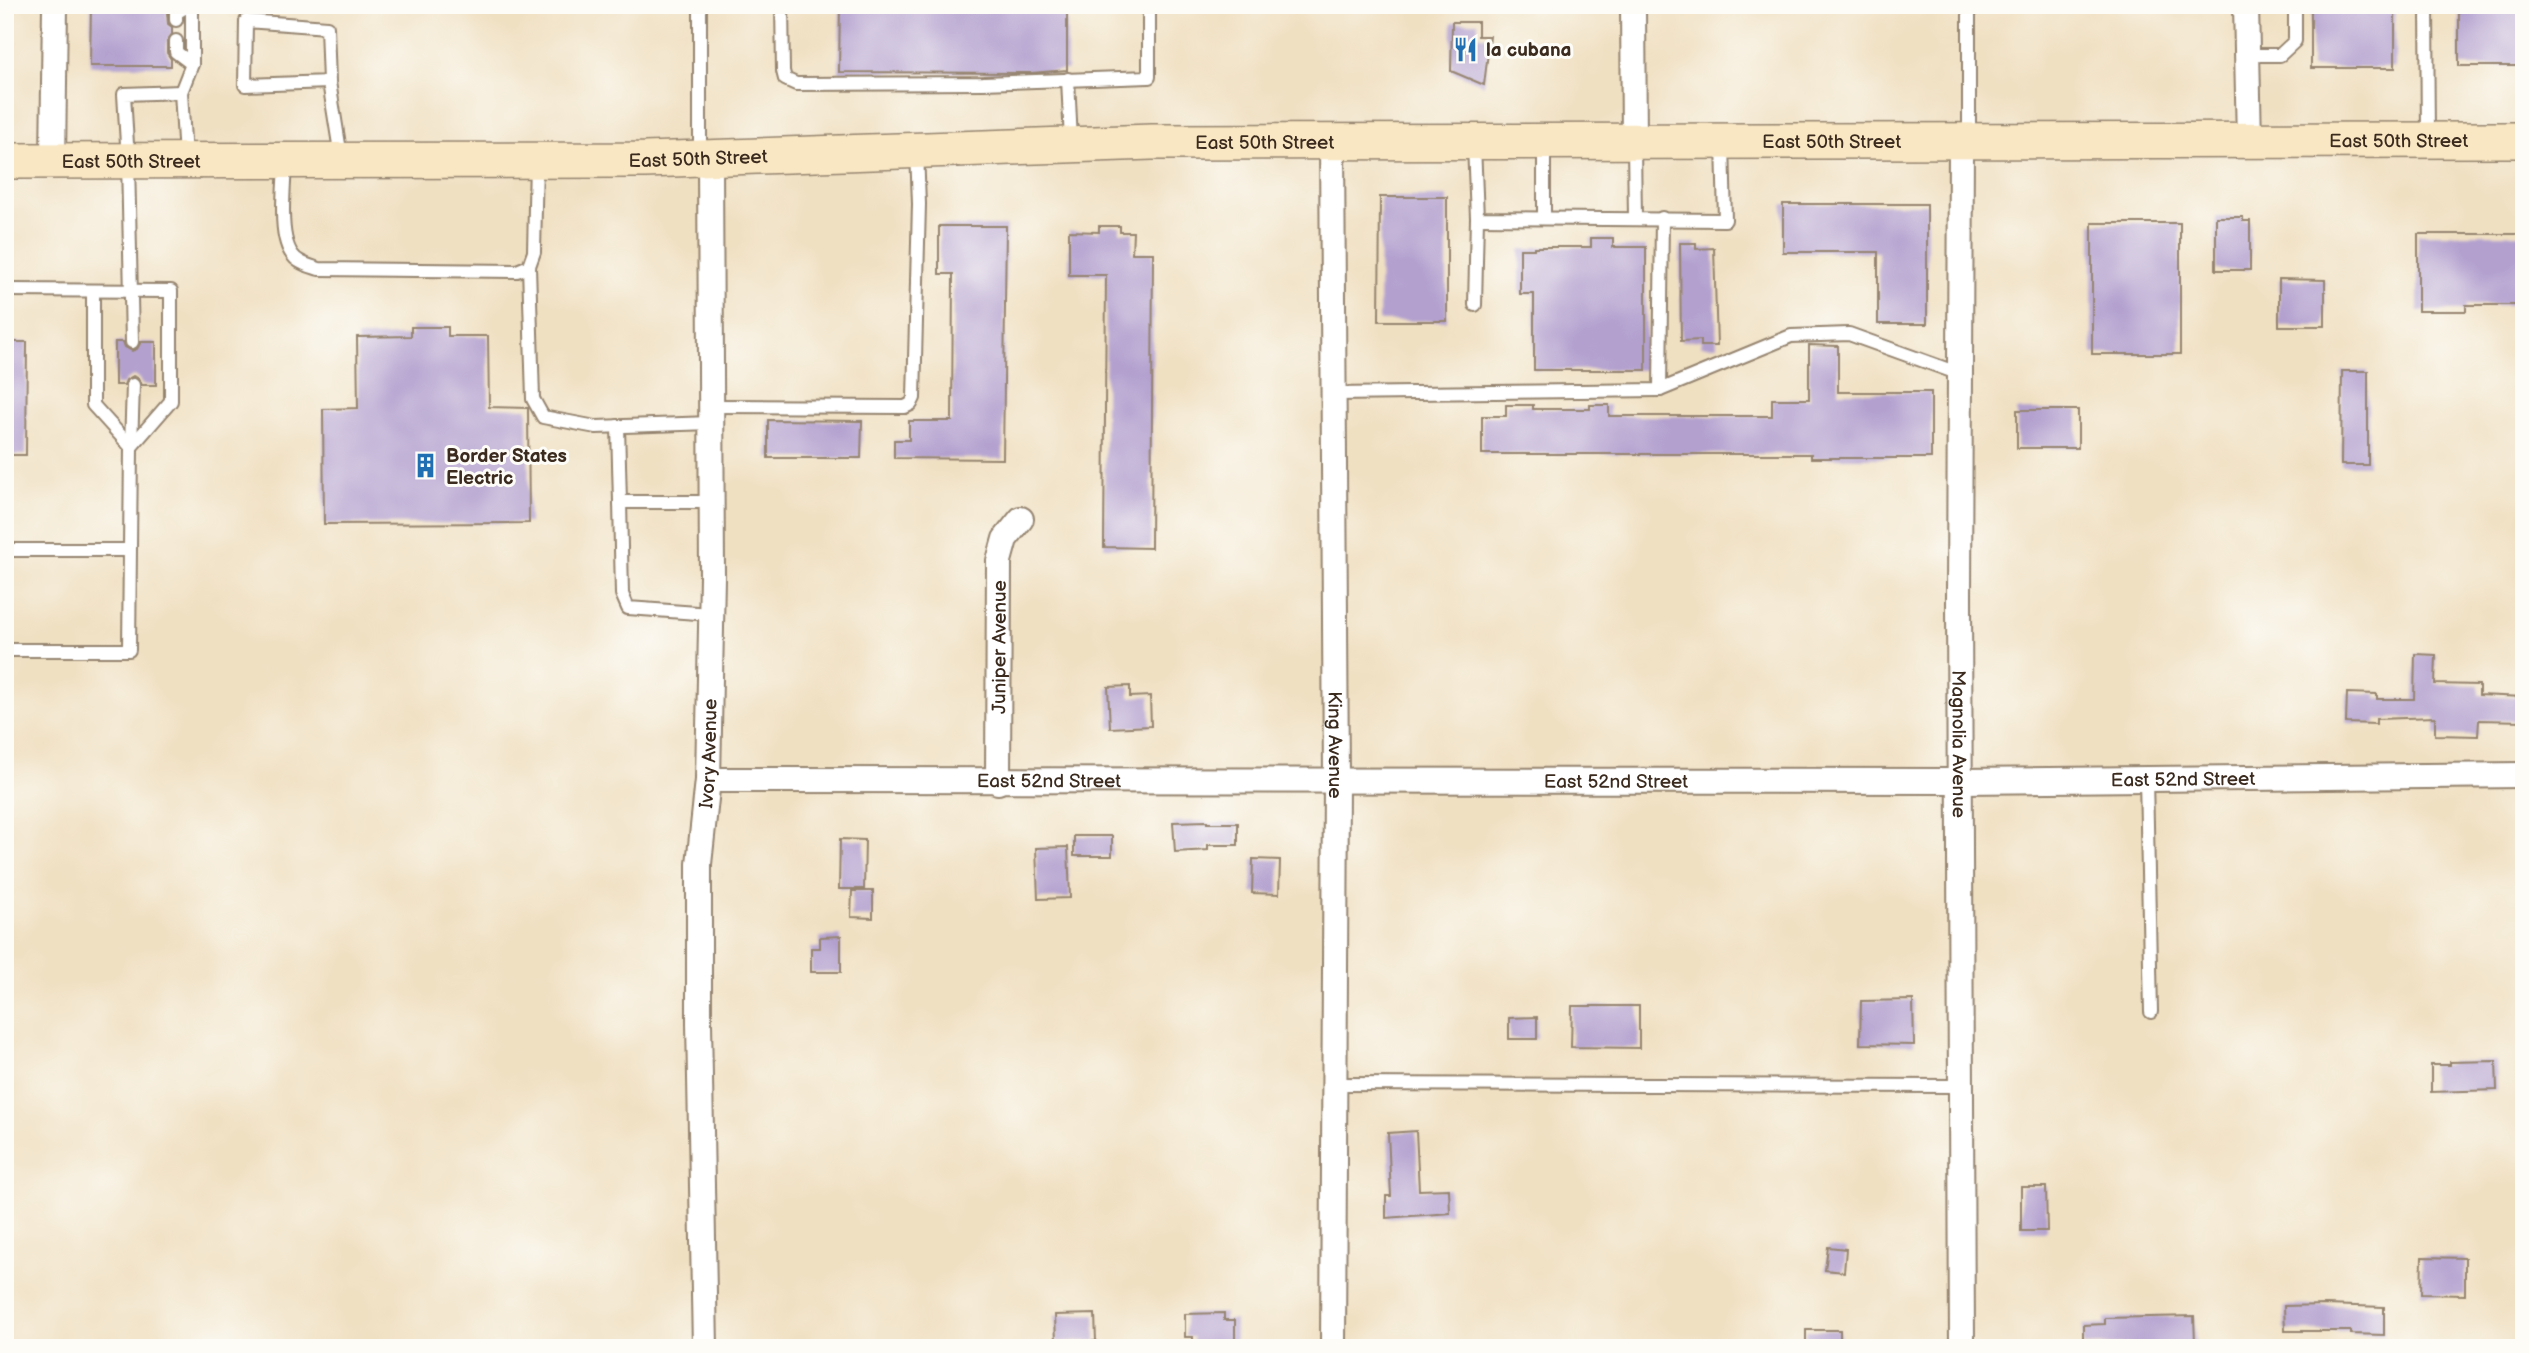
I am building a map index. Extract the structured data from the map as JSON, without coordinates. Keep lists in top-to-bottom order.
{
  "streets": {
    "main road": ["East 50th Street"],
    "street": [
      "Juniper Avenue",
      "King Avenue",
      "Magnolia Avenue",
      "Ivory Avenue",
      "East 52nd Street"
    ]
  },
  "crossings": [
    ["East 50th Street", "King Avenue"],
    ["East 50th Street", "Magnolia Avenue"],
    ["East 50th Street", "Ivory Avenue"],
    ["Juniper Avenue", "East 52nd Street"],
    ["King Avenue", "East 52nd Street"],
    ["Magnolia Avenue", "East 52nd Street"],
    ["Ivory Avenue", "East 52nd Street"]
  ],
  "places": {
    "restaurant": ["la cubana"],
    "building": ["Border States Electric"]
  }
}
